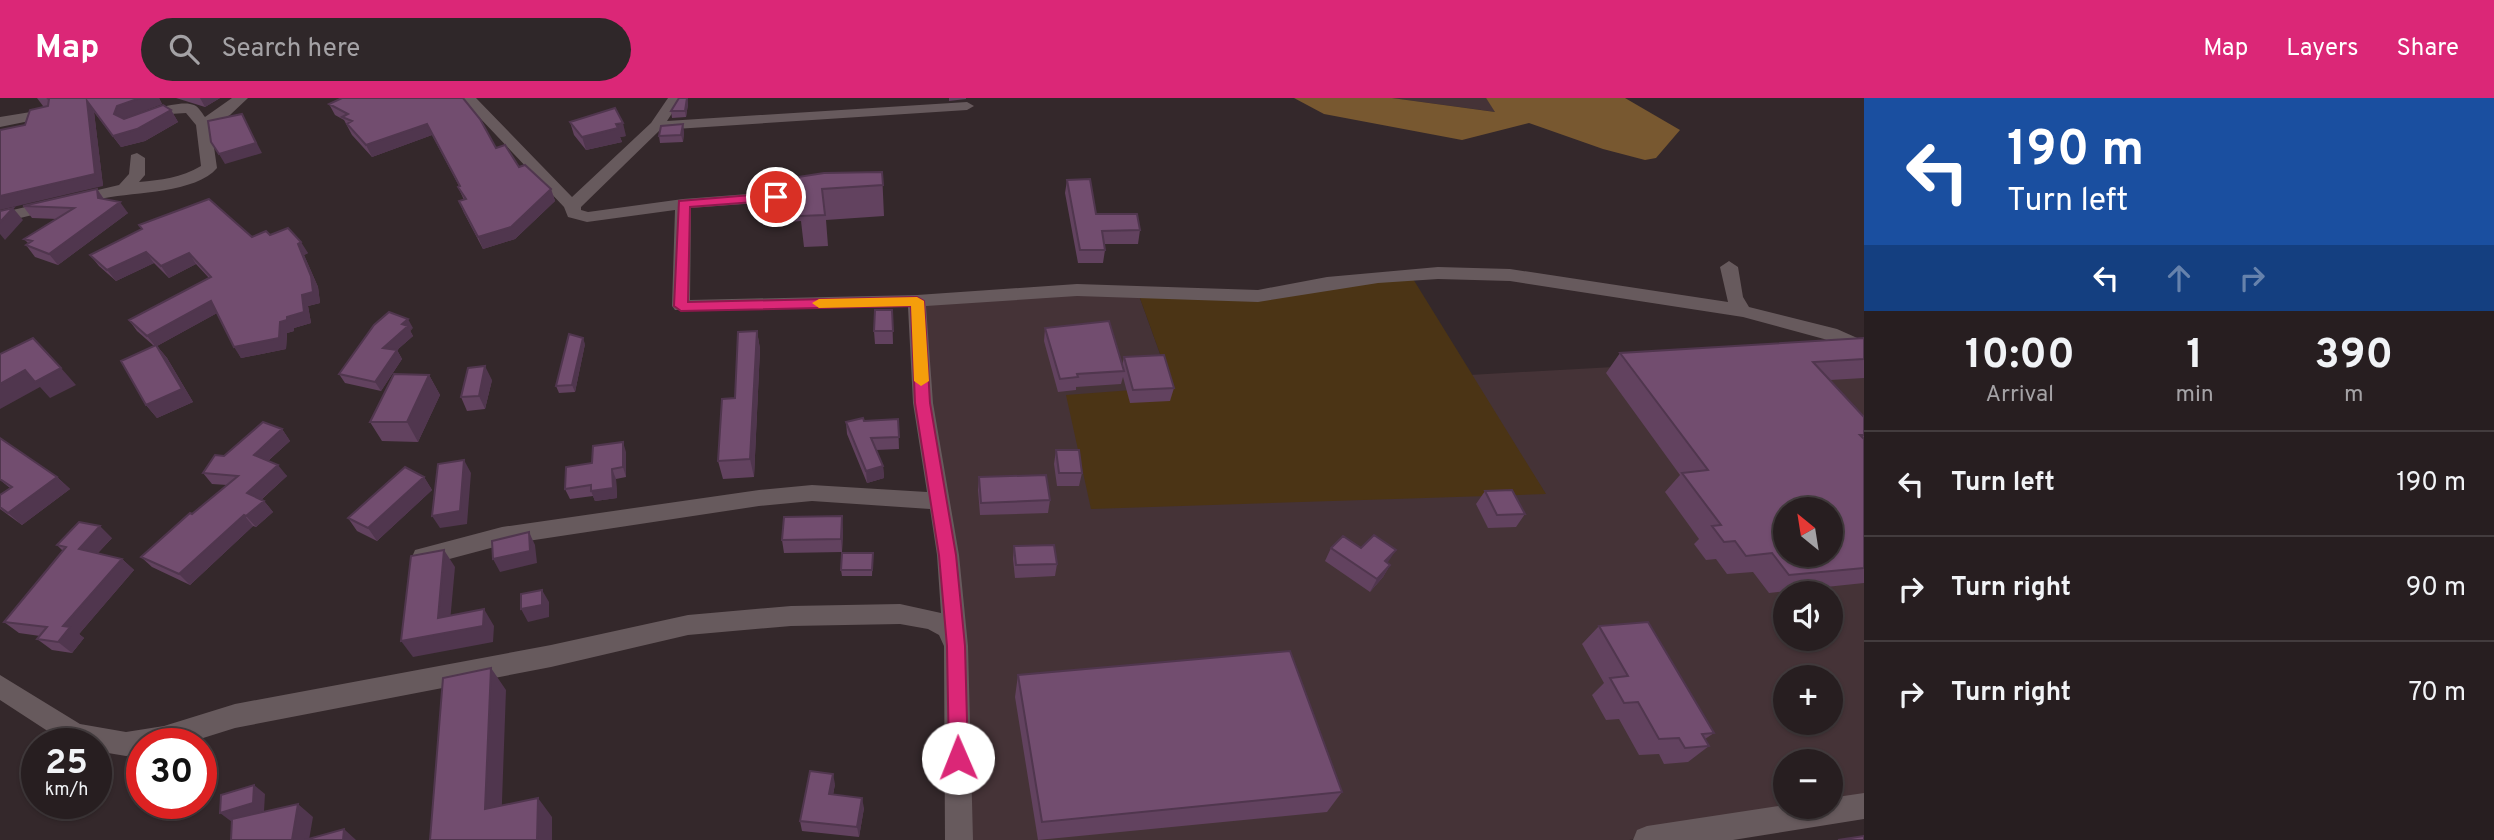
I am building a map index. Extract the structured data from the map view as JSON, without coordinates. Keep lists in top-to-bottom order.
{
  "north": "top left",
  "page": {
    "header": "Map",
    "search": "Search here",
    "nav": ["Map", "Layers", "Share"],
    "turn": ["190 m", "Turn left"],
    "eta": [
      "10:00",
      "Arrival",
      "1",
      "min",
      "390",
      "m"
    ],
    "list": [
      {
        "name": "Turn left",
        "value": "190 m"
      },
      {
        "name": "Turn right",
        "value": "90 m"
      },
      {
        "name": "Turn right",
        "value": "70 m"
      }
    ],
    "map_buttons": ["+", "−"],
    "speed": "25 km/h",
    "limit": "30"
  }
}
